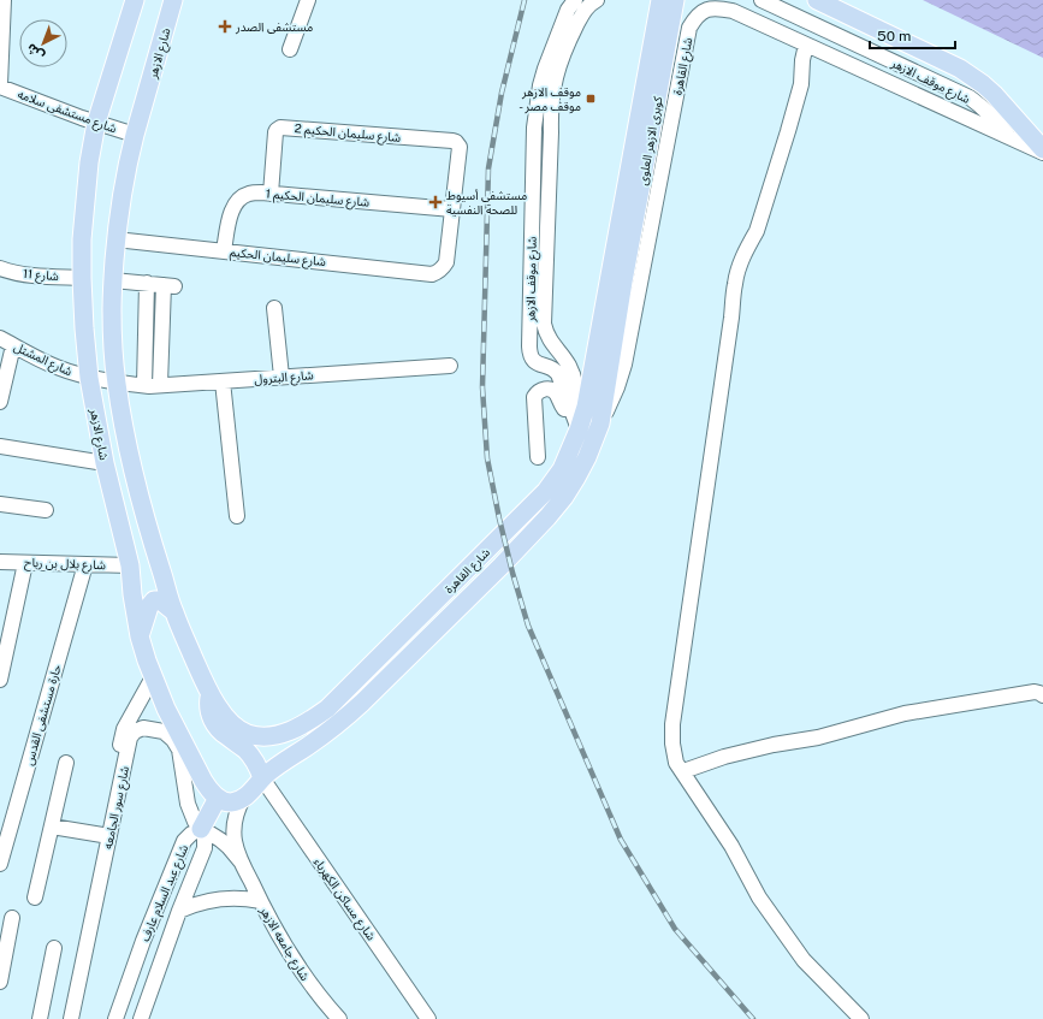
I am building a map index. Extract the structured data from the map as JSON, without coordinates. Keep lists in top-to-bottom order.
{
  "streets": {
    "main road": ["شارع الازهر", "شارع القاهرة", "كوبرى الازهر العلوى"],
    "street": [
      "شارع موقف الازهر",
      "شارع مستشفى سلامه",
      "شارع سليمان الحكيم 2",
      "شارع سليمان الحكيم 1",
      "شارع سليمان الحكيم",
      "شارع 11",
      "شارع المشتل",
      "شارع البترول",
      "شارع بلال بن رباح",
      "حارة مستشفى القدس",
      "شارع سور الجامعه",
      "شارع عبد السلام عارف",
      "شارع مساكن الكهرباء",
      "شارع جامعه الازهر"
    ]
  },
  "crossings": [
    ["شارع الازهر", "شارع القاهرة"],
    ["شارع الازهر", "شارع مستشفى سلامه"],
    ["شارع الازهر", "شارع سليمان الحكيم"],
    ["شارع الازهر", "شارع 11"],
    ["شارع الازهر", "شارع المشتل"],
    ["شارع الازهر", "شارع البترول"],
    ["شارع الازهر", "شارع بلال بن رباح"],
    ["شارع الازهر", "شارع سور الجامعه"],
    ["شارع القاهرة", "شارع موقف الازهر"],
    ["شارع القاهرة", "كوبرى الازهر العلوى"],
    ["شارع القاهرة", "شارع مساكن الكهرباء"],
    ["شارع سليمان الحكيم 2", "شارع سليمان الحكيم 1"],
    ["شارع سليمان الحكيم 2", "شارع سليمان الحكيم"],
    ["شارع سليمان الحكيم 1", "شارع سليمان الحكيم"],
    ["شارع المشتل", "شارع البترول"],
    ["شارع بلال بن رباح", "حارة مستشفى القدس"],
    ["شارع سور الجامعه", "شارع عبد السلام عارف"],
    ["شارع سور الجامعه", "شارع جامعه الازهر"],
    ["شارع عبد السلام عارف", "شارع جامعه الازهر"]
  ],
  "places": {
    "health": ["مستشفى الصدر", "مستشفى أسيوط للصحة النفسية"],
    "transit": ["موقف الازهر - موقف مصر"]
  },
  "scale_bar": "50 m",
  "north": "bottom left"
}
